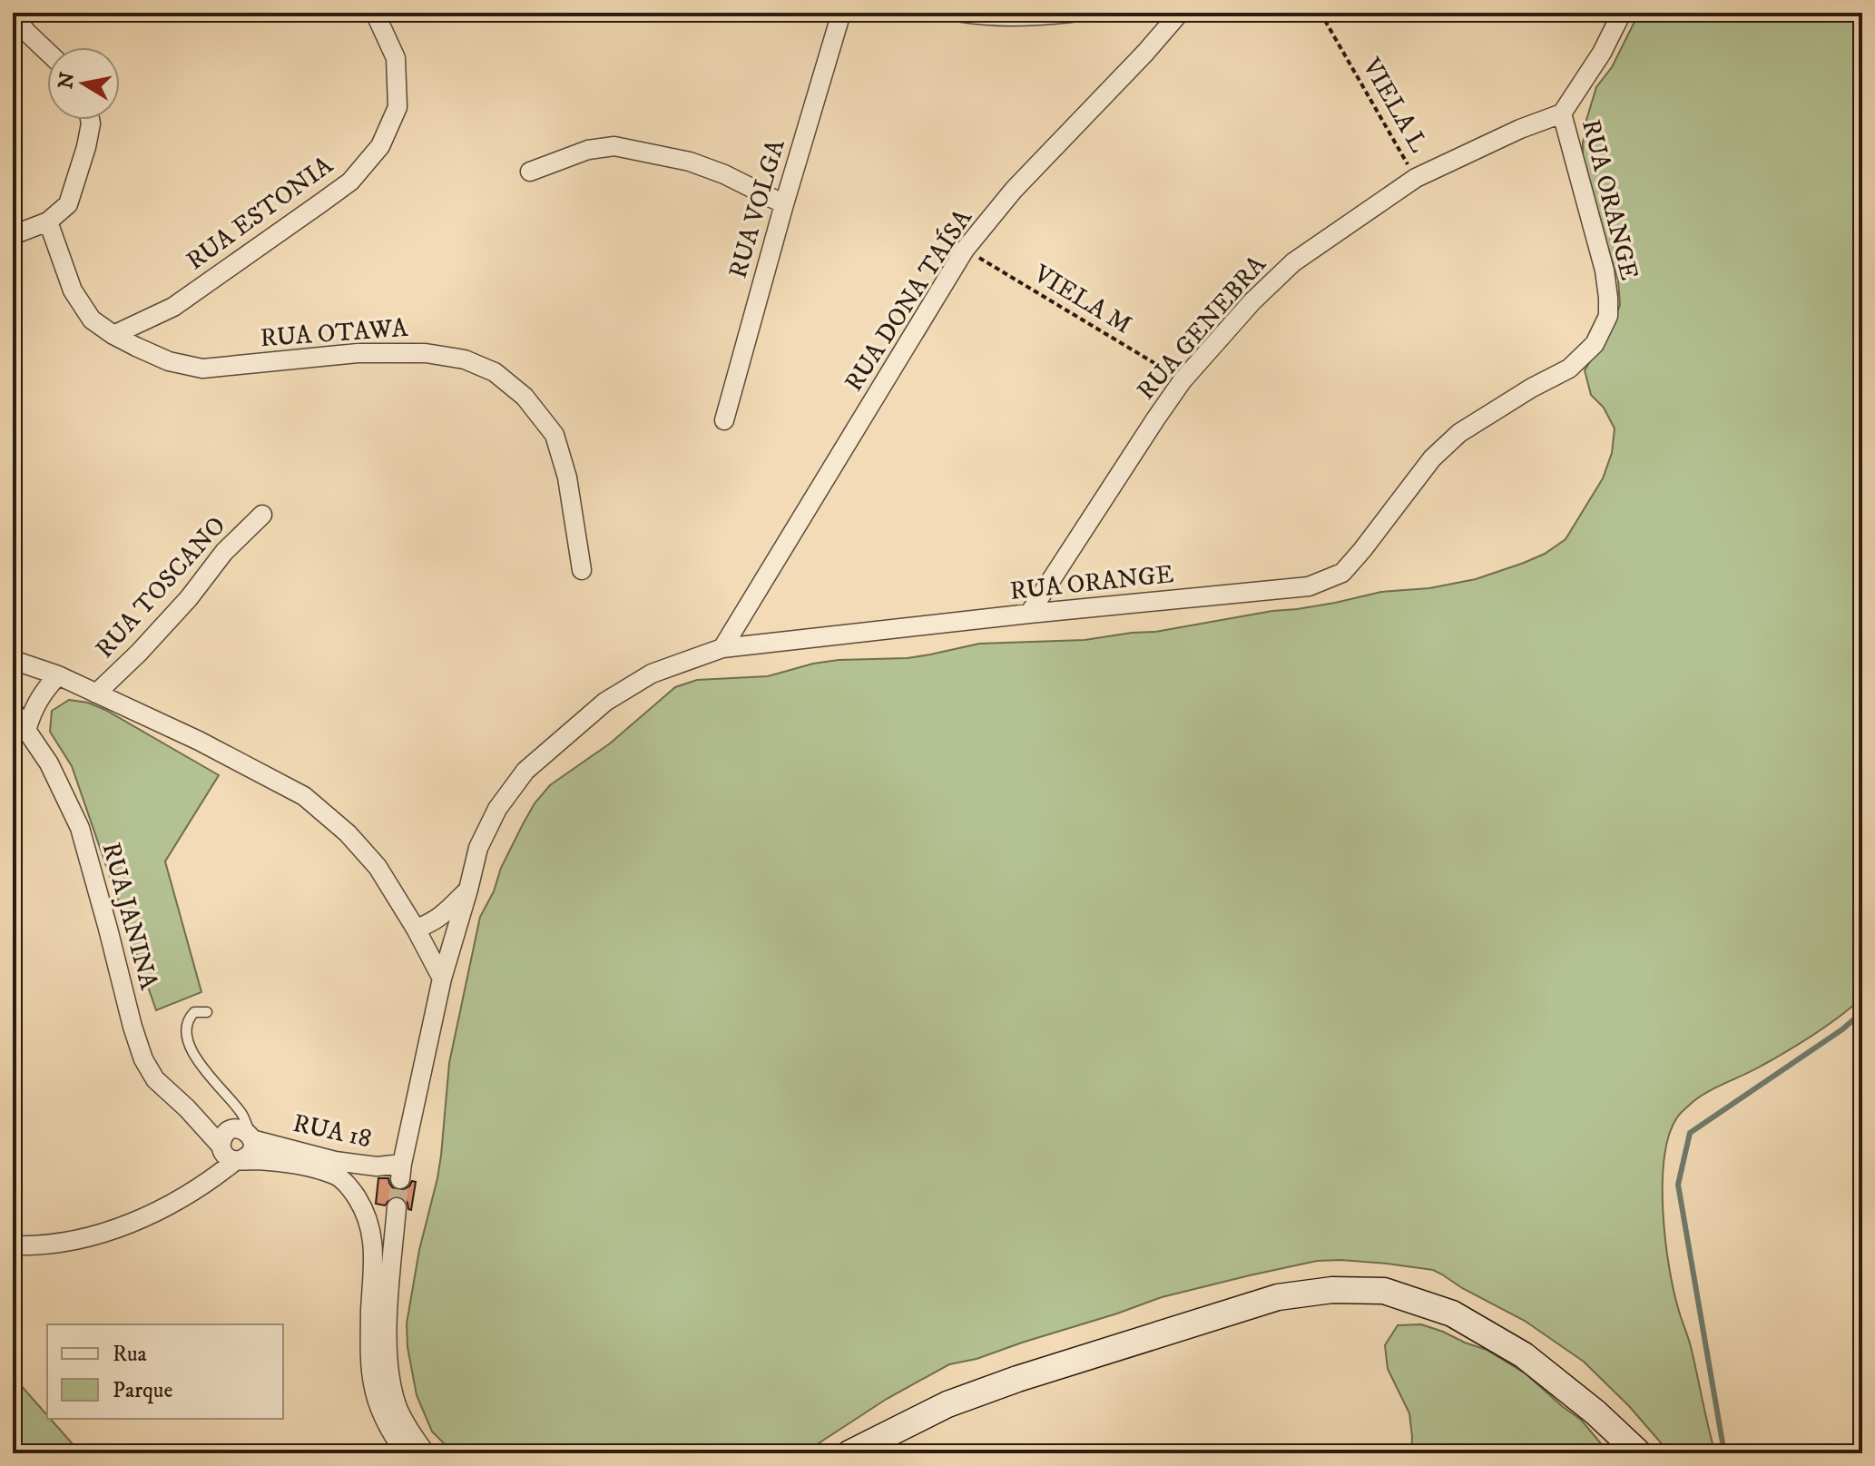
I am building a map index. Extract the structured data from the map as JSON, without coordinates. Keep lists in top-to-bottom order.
{
  "streets": {
    "street": [
      "RUA ORANGE",
      "RUA VOLGA",
      "RUA ESTONIA",
      "RUA DONA TAÍSA",
      "RUA GENEBRA",
      "RUA OTAWA",
      "RUA TOSCANO",
      "RUA JANINA",
      "RUA 18"
    ],
    "path": ["VIELA L", "VIELA M"]
  },
  "crossings": [
    ["VIELA L", "RUA GENEBRA"],
    ["RUA ORANGE", "RUA DONA TAÍSA"],
    ["RUA ORANGE", "RUA GENEBRA"],
    ["RUA ORANGE", "RUA 18"],
    ["RUA ESTONIA", "RUA OTAWA"],
    ["VIELA M", "RUA DONA TAÍSA"],
    ["VIELA M", "RUA GENEBRA"],
    ["RUA JANINA", "RUA 18"]
  ],
  "legend": ["Rua", "Parque"],
  "north": "left"
}
